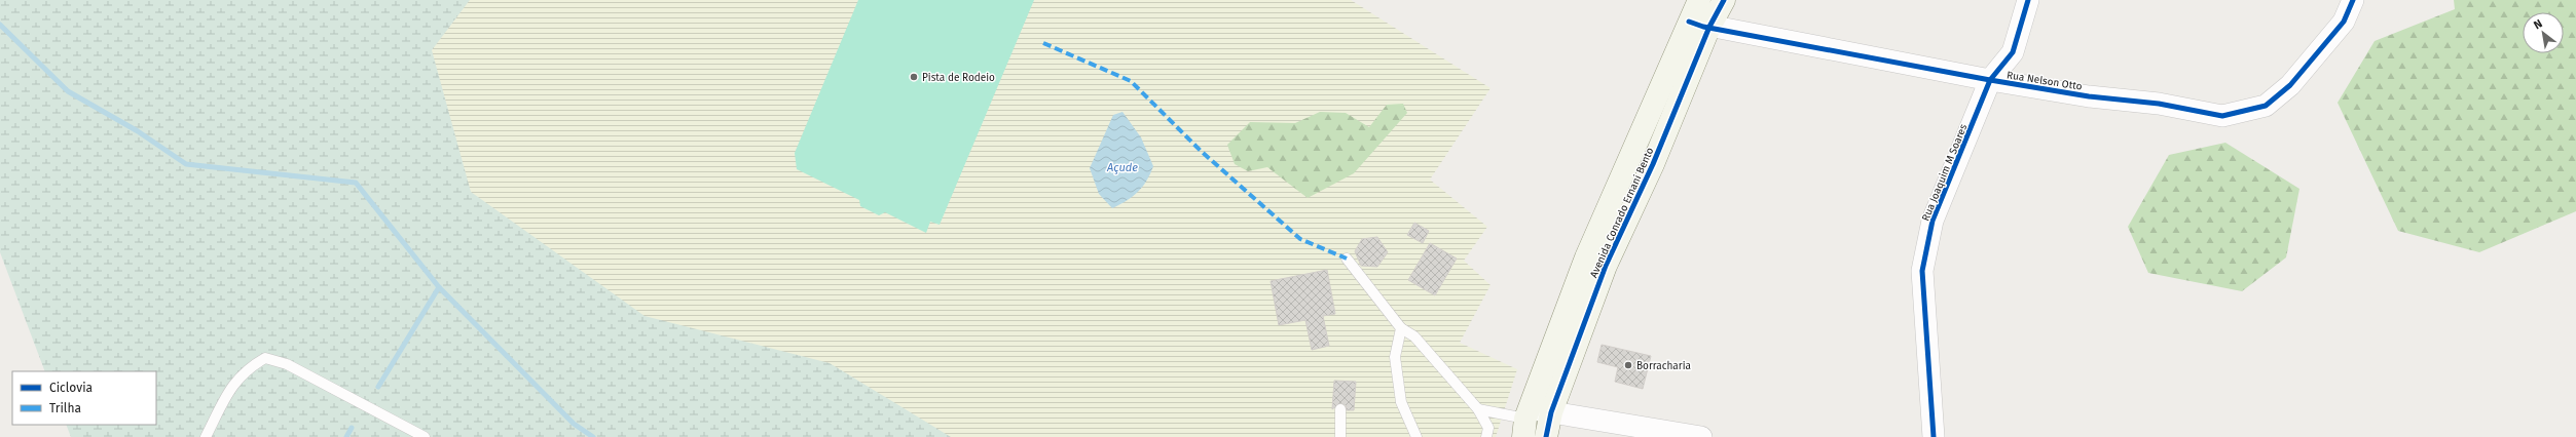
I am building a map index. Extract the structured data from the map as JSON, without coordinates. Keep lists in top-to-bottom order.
{
  "streets": {
    "street": ["Rua Nelson Otto", "Rua Joaquim M Soares", "Avenida Conrado Ernani Bento"]
  },
  "crossings": [
    ["Rua Nelson Otto", "Rua Joaquim M Soares"],
    ["Rua Nelson Otto", "Avenida Conrado Ernani Bento"]
  ],
  "water": ["Açude"],
  "places": ["Pista de Rodeio", "Borracharia"],
  "legend": ["Ciclovia", "Trilha"],
  "north": "top left"
}
